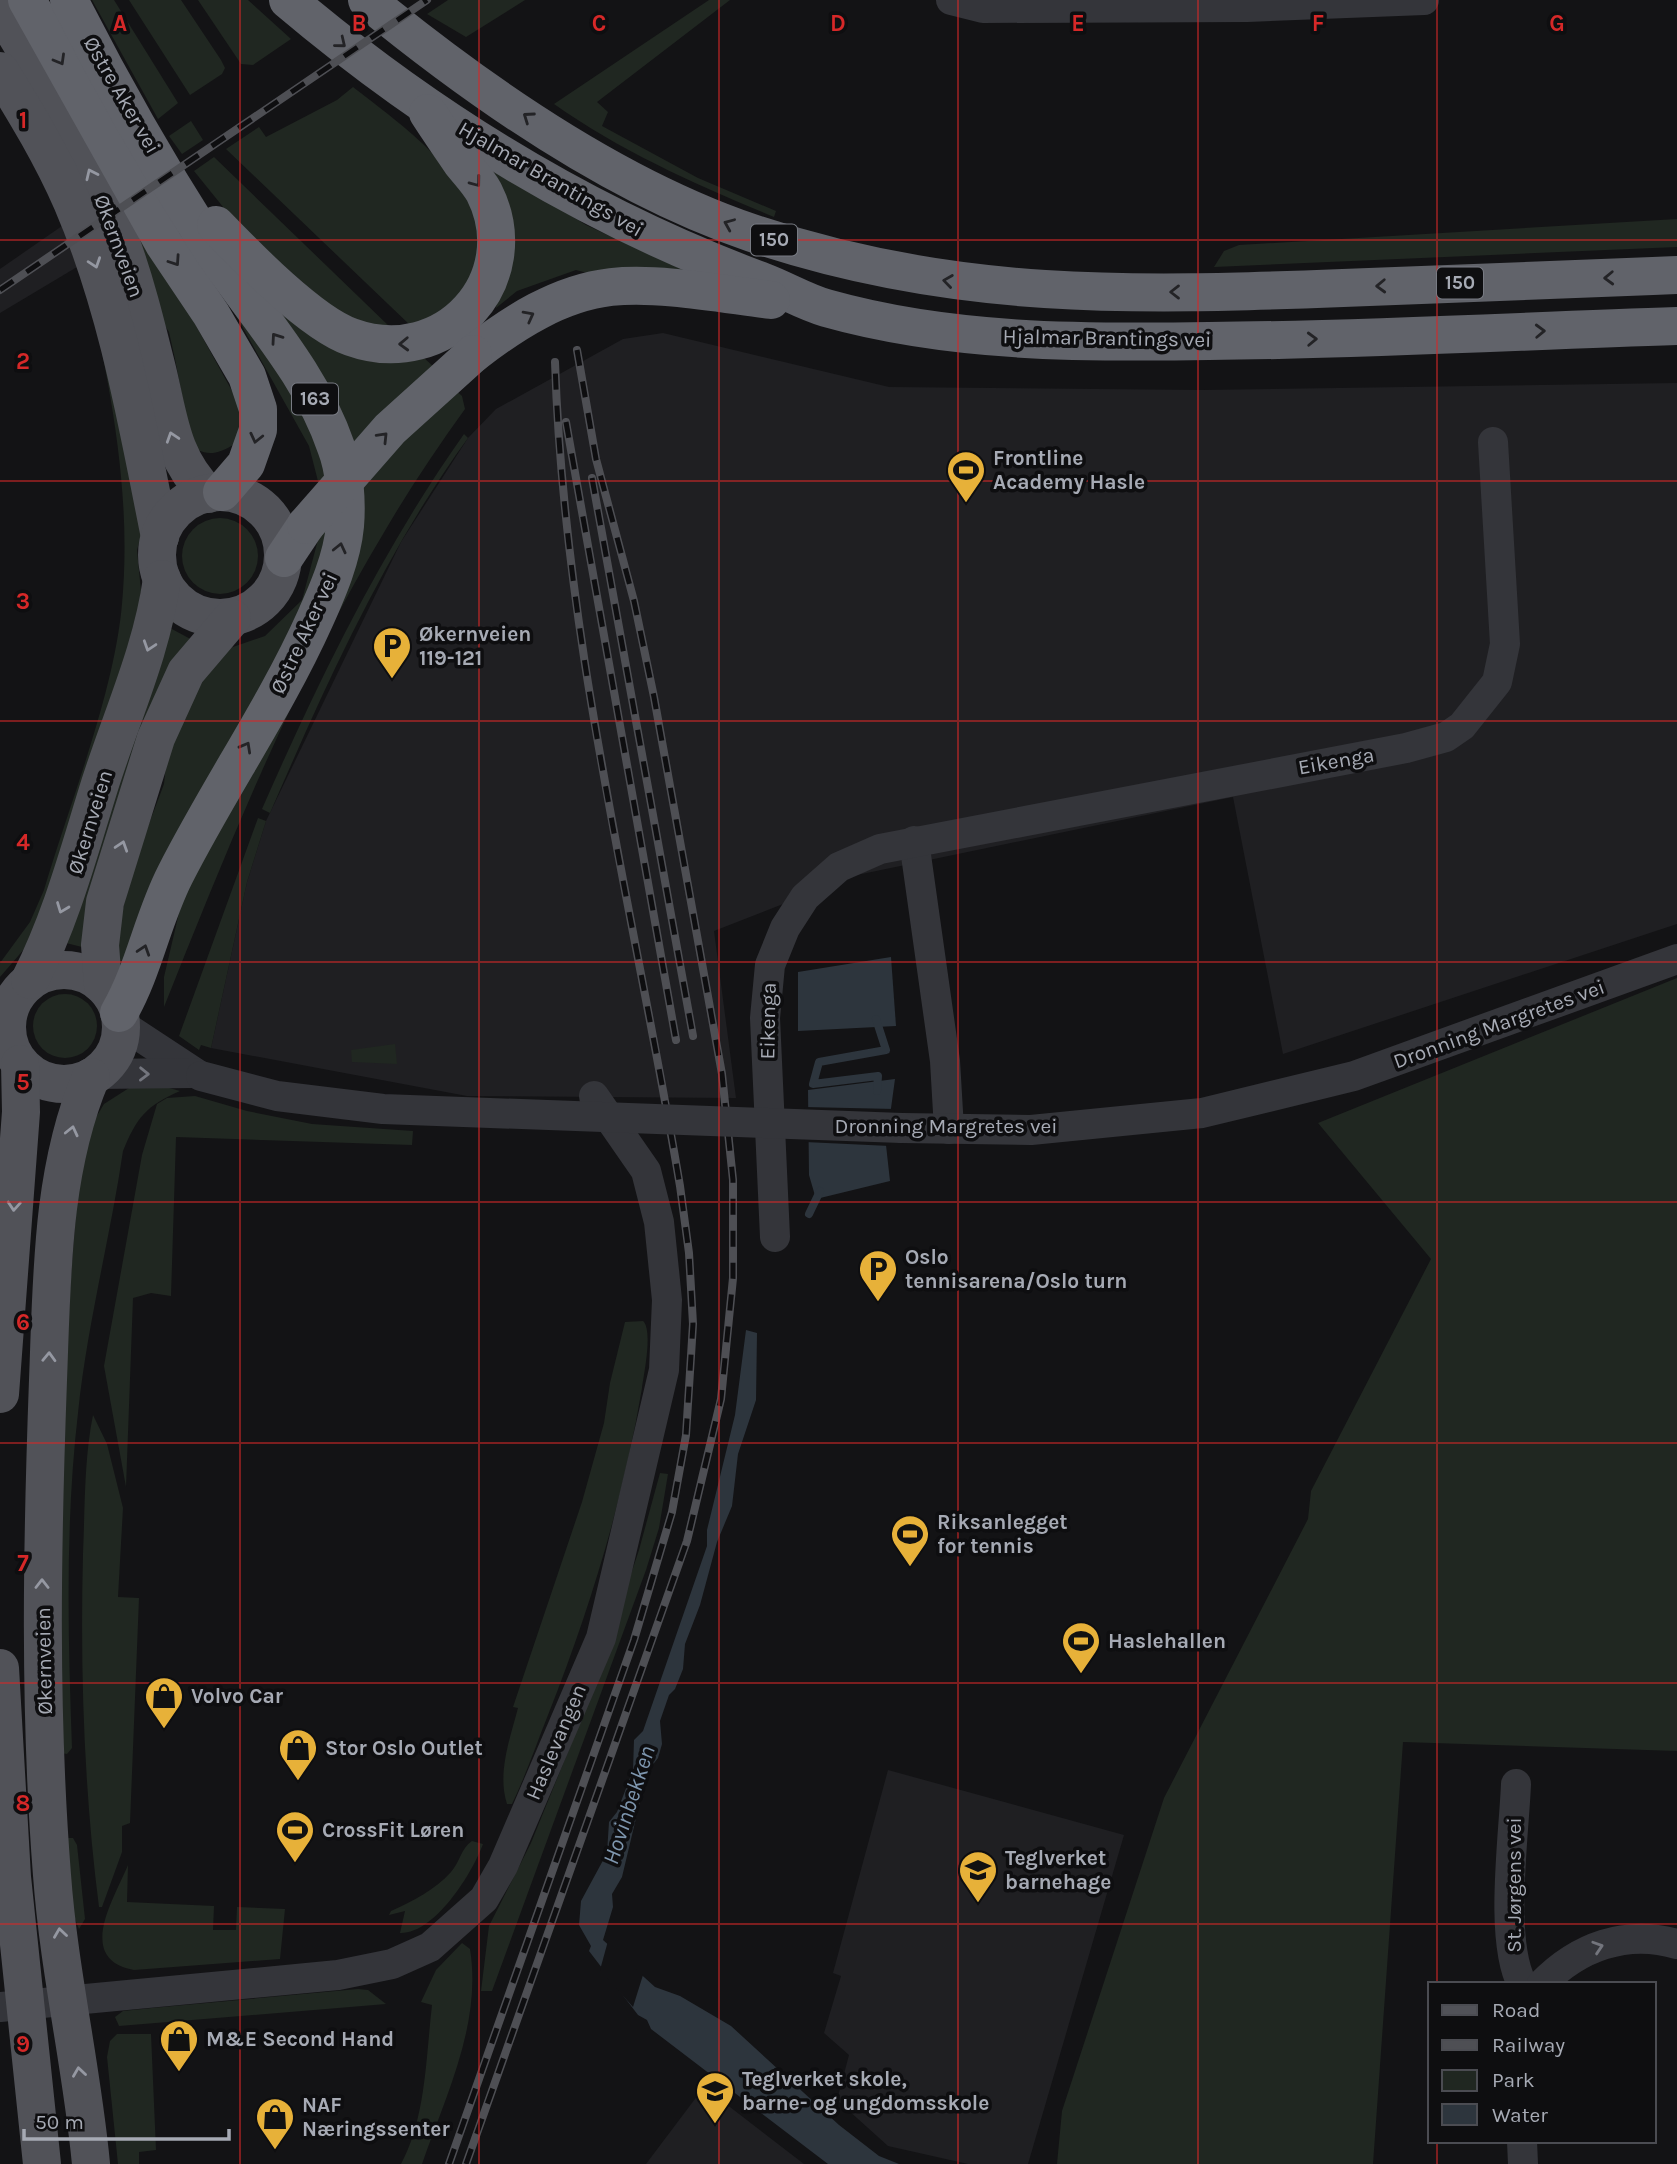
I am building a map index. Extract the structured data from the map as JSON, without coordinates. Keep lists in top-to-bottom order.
{
  "streets": {
    "highway": [
      "Østre Aker vei",
      "Hjalmar Brantings vei",
      "150",
      "163"
    ],
    "main road": ["Økernveien"],
    "street": [
      "Eikenga",
      "Dronning Margretes vei",
      "Haslevangen",
      "St. Jørgens vei"
    ]
  },
  "crossings": [
    ["Østre Aker vei", "Økernveien"],
    ["Østre Aker vei", "Dronning Margretes vei"],
    ["Økernveien", "Dronning Margretes vei"],
    ["Økernveien", "Haslevangen"]
  ],
  "water": ["Hovinbekken"],
  "places": {
    "sports": [
      "Frontline Academy Hasle",
      "Riksanlegget for tennis",
      "Haslehallen",
      "CrossFit Løren"
    ],
    "parking": ["Økernveien 119-121", "Oslo tennisarena/Oslo turn"],
    "shop": [
      "Volvo Car",
      "Stor Oslo Outlet",
      "M&E Second Hand",
      "NAF Næringssenter"
    ],
    "school or university": ["Teglverket barnehage", "Teglverket skole, barne- og ungdomsskole"]
  },
  "legend": [
    "Road",
    "Railway",
    "Park",
    "Water"
  ],
  "scale_bar": "50 m",
  "grid": {
    "columns": [
      "A",
      "B",
      "C",
      "D",
      "E",
      "F",
      "G"
    ],
    "rows": [
      "1",
      "2",
      "3",
      "4",
      "5",
      "6",
      "7",
      "8",
      "9"
    ]
  }
}
